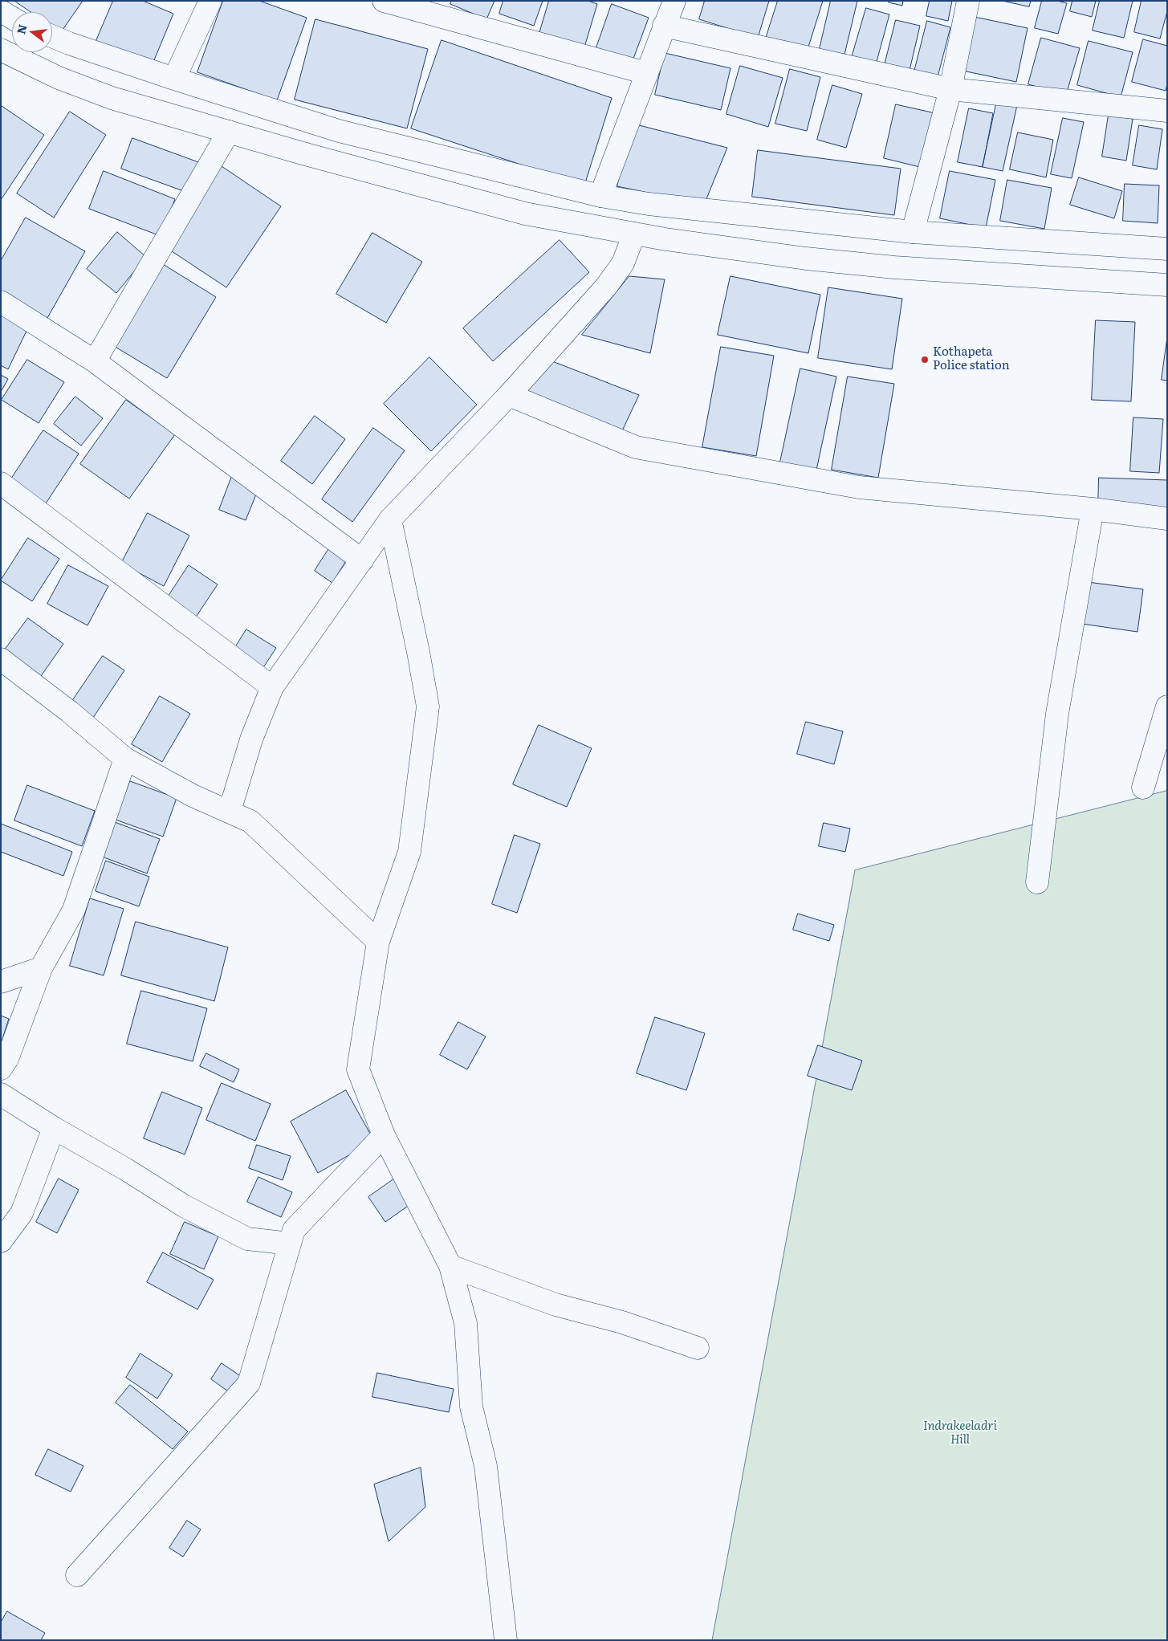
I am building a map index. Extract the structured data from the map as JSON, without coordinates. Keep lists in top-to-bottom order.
{
  "parks": ["Indrakeeladri Hill"],
  "places": ["Kothapeta Police station"],
  "north": "left"
}
